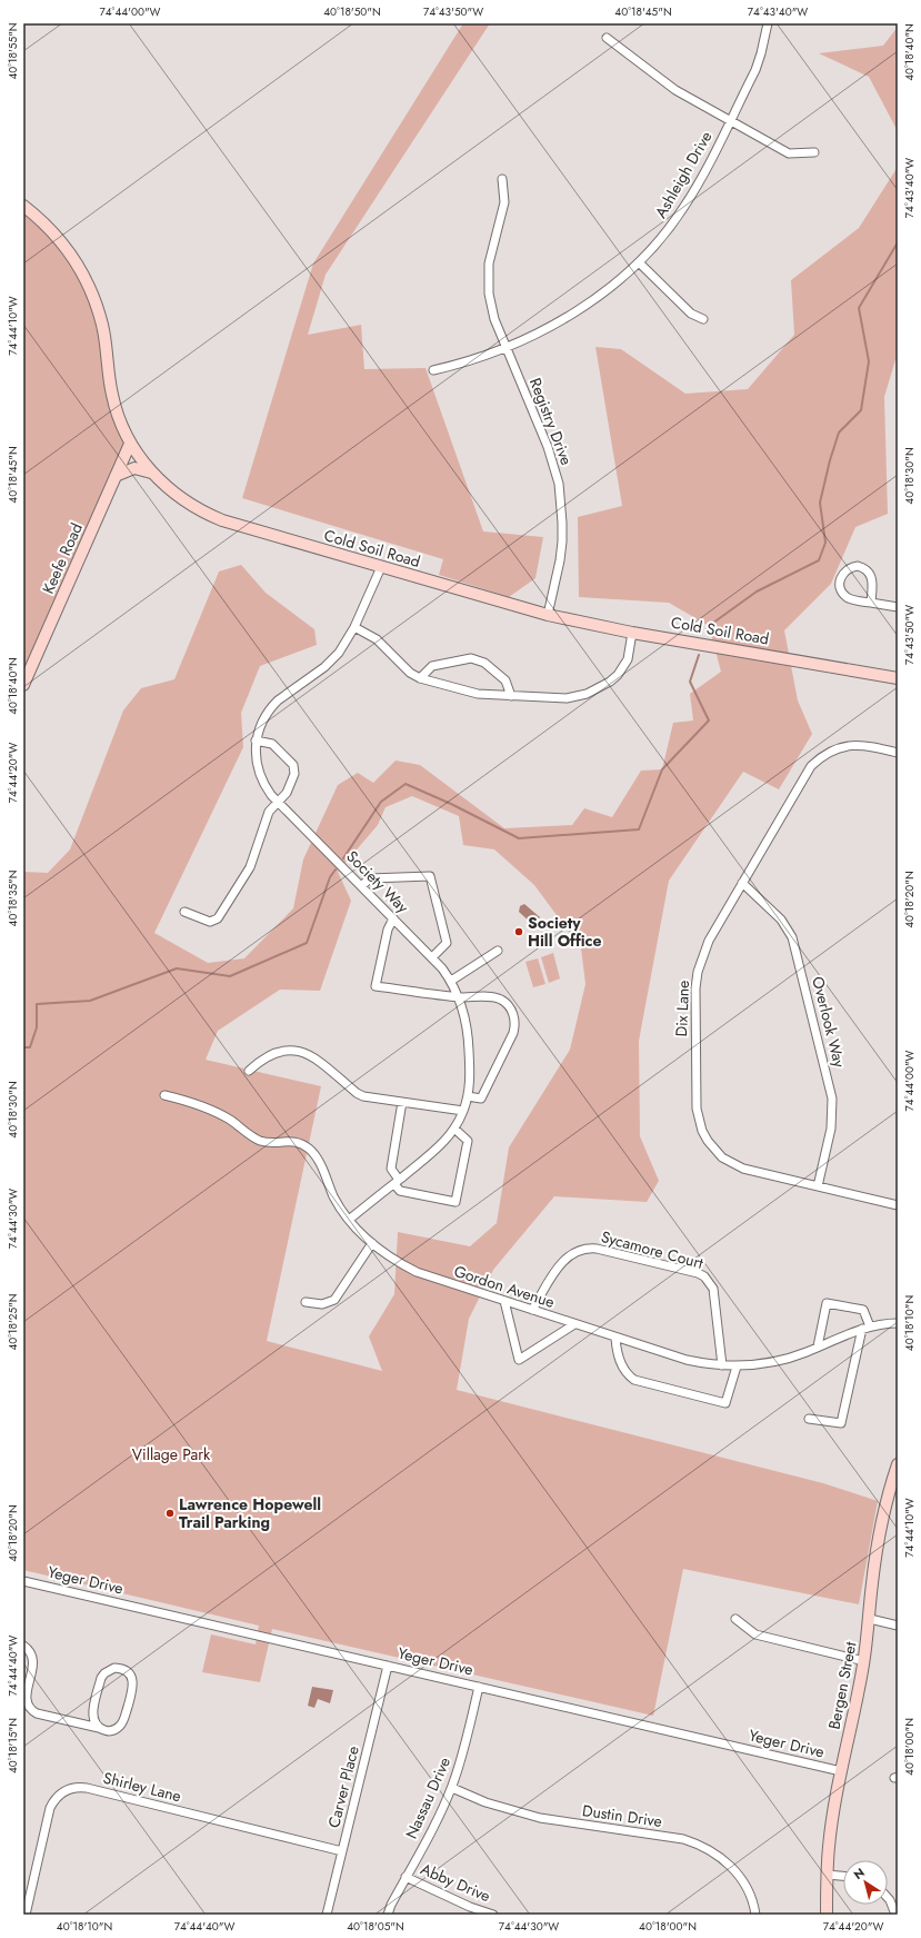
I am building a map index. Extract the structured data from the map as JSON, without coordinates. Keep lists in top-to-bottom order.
{
  "streets": {
    "street": [
      "Ashleigh Drive",
      "Registry Drive",
      "Cold Soil Road",
      "Keefe Road",
      "Society Way",
      "Dix Lane",
      "Overlook Way",
      "Sycamore Court",
      "Gordon Avenue",
      "Yeger Drive",
      "Bergen Street",
      "Shirley Lane",
      "Carver Place",
      "Nassau Drive",
      "Dustin Drive",
      "Abby Drive"
    ]
  },
  "crossings": [
    ["Ashleigh Drive", "Registry Drive"],
    ["Registry Drive", "Cold Soil Road"],
    ["Cold Soil Road", "Keefe Road"],
    ["Cold Soil Road", "Society Way"],
    ["Society Way", "Gordon Avenue"],
    ["Dix Lane", "Overlook Way"],
    ["Sycamore Court", "Gordon Avenue"],
    ["Yeger Drive", "Bergen Street"],
    ["Yeger Drive", "Carver Place"],
    ["Yeger Drive", "Nassau Drive"],
    ["Shirley Lane", "Carver Place"],
    ["Nassau Drive", "Dustin Drive"],
    ["Nassau Drive", "Abby Drive"]
  ],
  "parks": ["Village Park"],
  "places": ["Society Hill Office", "Lawrence Hopewell Trail Parking"],
  "north": "top left",
  "coordinates": [
    "74°44'00\"W",
    "40°18'50\"N",
    "74°43'50\"W",
    "40°18'45\"N",
    "74°43'40\"W",
    "40°18'55\"N",
    "40°18'40\"N",
    "74°44'10\"W",
    "40°18'30\"N",
    "74°44'20\"W",
    "40°18'35\"N",
    "40°18'20\"N",
    "74°44'30\"W",
    "40°18'25\"N",
    "40°18'10\"N",
    "74°44'40\"W",
    "40°18'15\"N",
    "40°18'00\"N",
    "40°18'05\"N"
  ]
}
